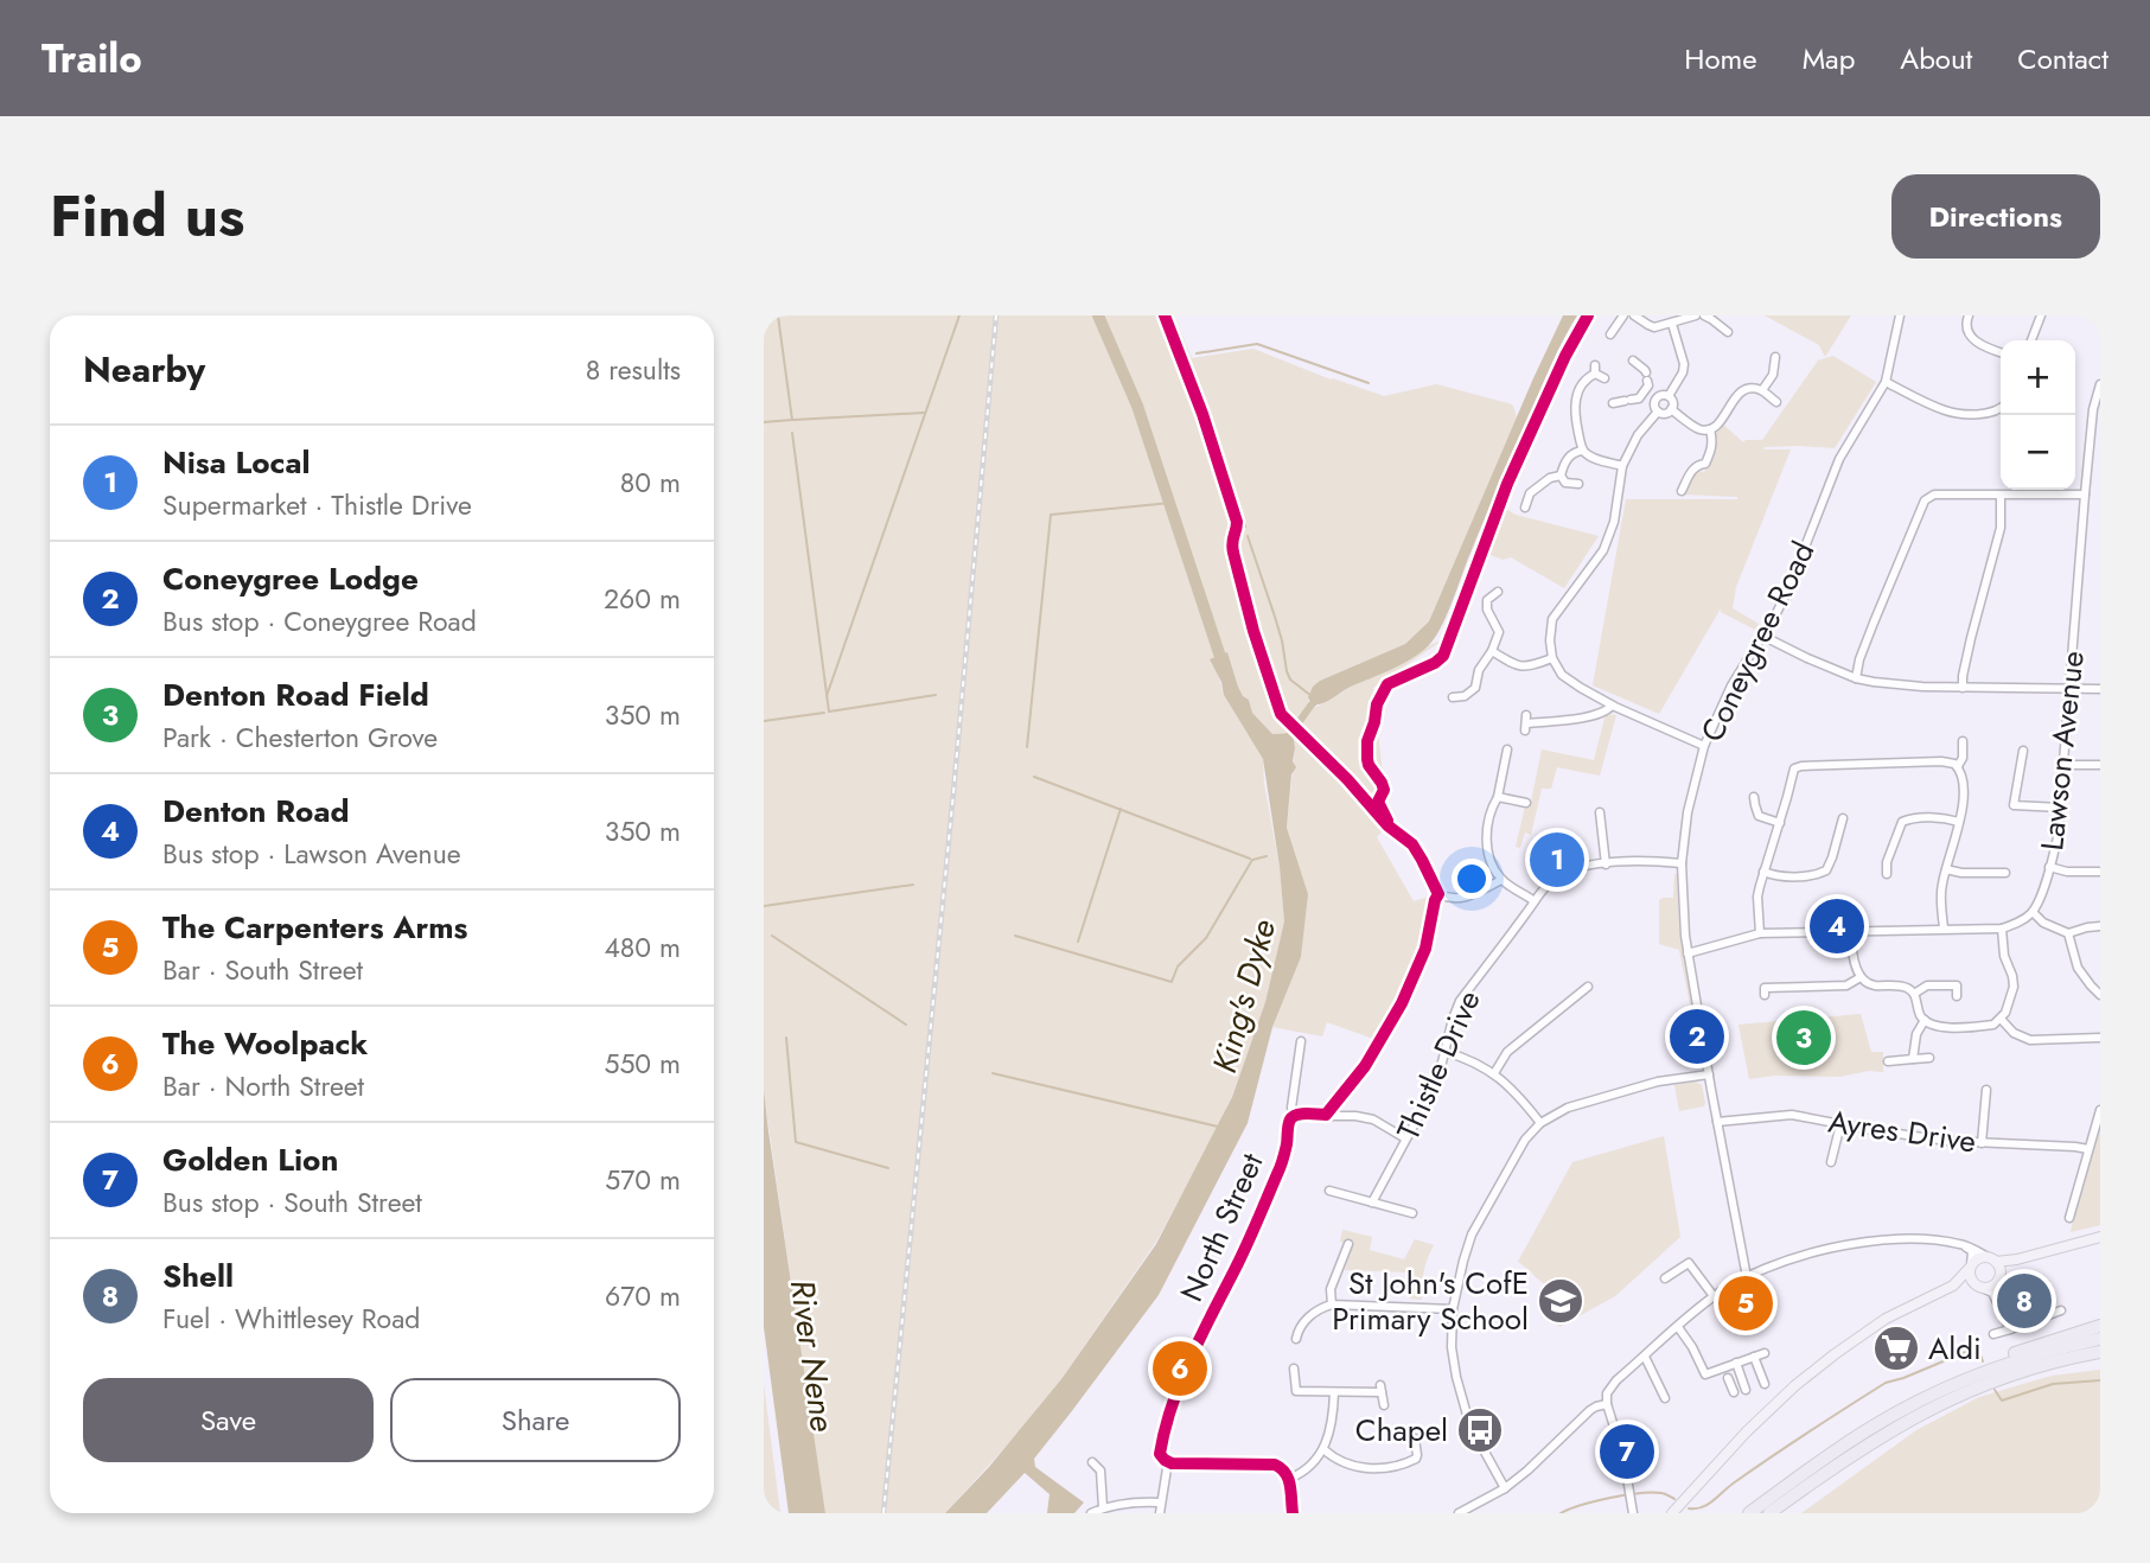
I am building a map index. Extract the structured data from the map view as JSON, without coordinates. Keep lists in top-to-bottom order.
{
  "streets": {
    "street": [
      "Coneygree Road",
      "Lawson Avenue",
      "Thistle Drive",
      "Ayres Drive",
      "North Street"
    ]
  },
  "crossings": [
    ["Coneygree Road", "Thistle Drive"],
    ["Coneygree Road", "Ayres Drive"]
  ],
  "water": ["King's Dyke", "River Nene"],
  "places": {
    "school or university": ["St John's CofE Primary School"],
    "supermarket": ["Aldi"],
    "bus stop": ["Chapel"]
  },
  "page": {
    "header": "Trailo",
    "nav": [
      "Home",
      "Map",
      "About",
      "Contact"
    ],
    "title": "Find us",
    "buttons": [
      "Directions",
      ["Save", "Share"]
    ],
    "heading": ["Nearby", "8 results"],
    "map_buttons": ["+", "−"],
    "list": [
      {
        "mark": "1",
        "name": "Nisa Local",
        "note": "Supermarket · Thistle Drive",
        "value": "80 m"
      },
      {
        "mark": "2",
        "name": "Coneygree Lodge",
        "note": "Bus stop · Coneygree Road",
        "value": "260 m"
      },
      {
        "mark": "3",
        "name": "Denton Road Field",
        "note": "Park · Chesterton Grove",
        "value": "350 m"
      },
      {
        "mark": "4",
        "name": "Denton Road",
        "note": "Bus stop · Lawson Avenue",
        "value": "350 m"
      },
      {
        "mark": "5",
        "name": "The Carpenters Arms",
        "note": "Bar · South Street",
        "value": "480 m"
      },
      {
        "mark": "6",
        "name": "The Woolpack",
        "note": "Bar · North Street",
        "value": "550 m"
      },
      {
        "mark": "7",
        "name": "Golden Lion",
        "note": "Bus stop · South Street",
        "value": "570 m"
      },
      {
        "mark": "8",
        "name": "Shell",
        "note": "Fuel · Whittlesey Road",
        "value": "670 m"
      }
    ],
    "pins": [
      "1",
      "4",
      "2",
      "3",
      "8",
      "5",
      "6",
      "7"
    ]
  }
}
